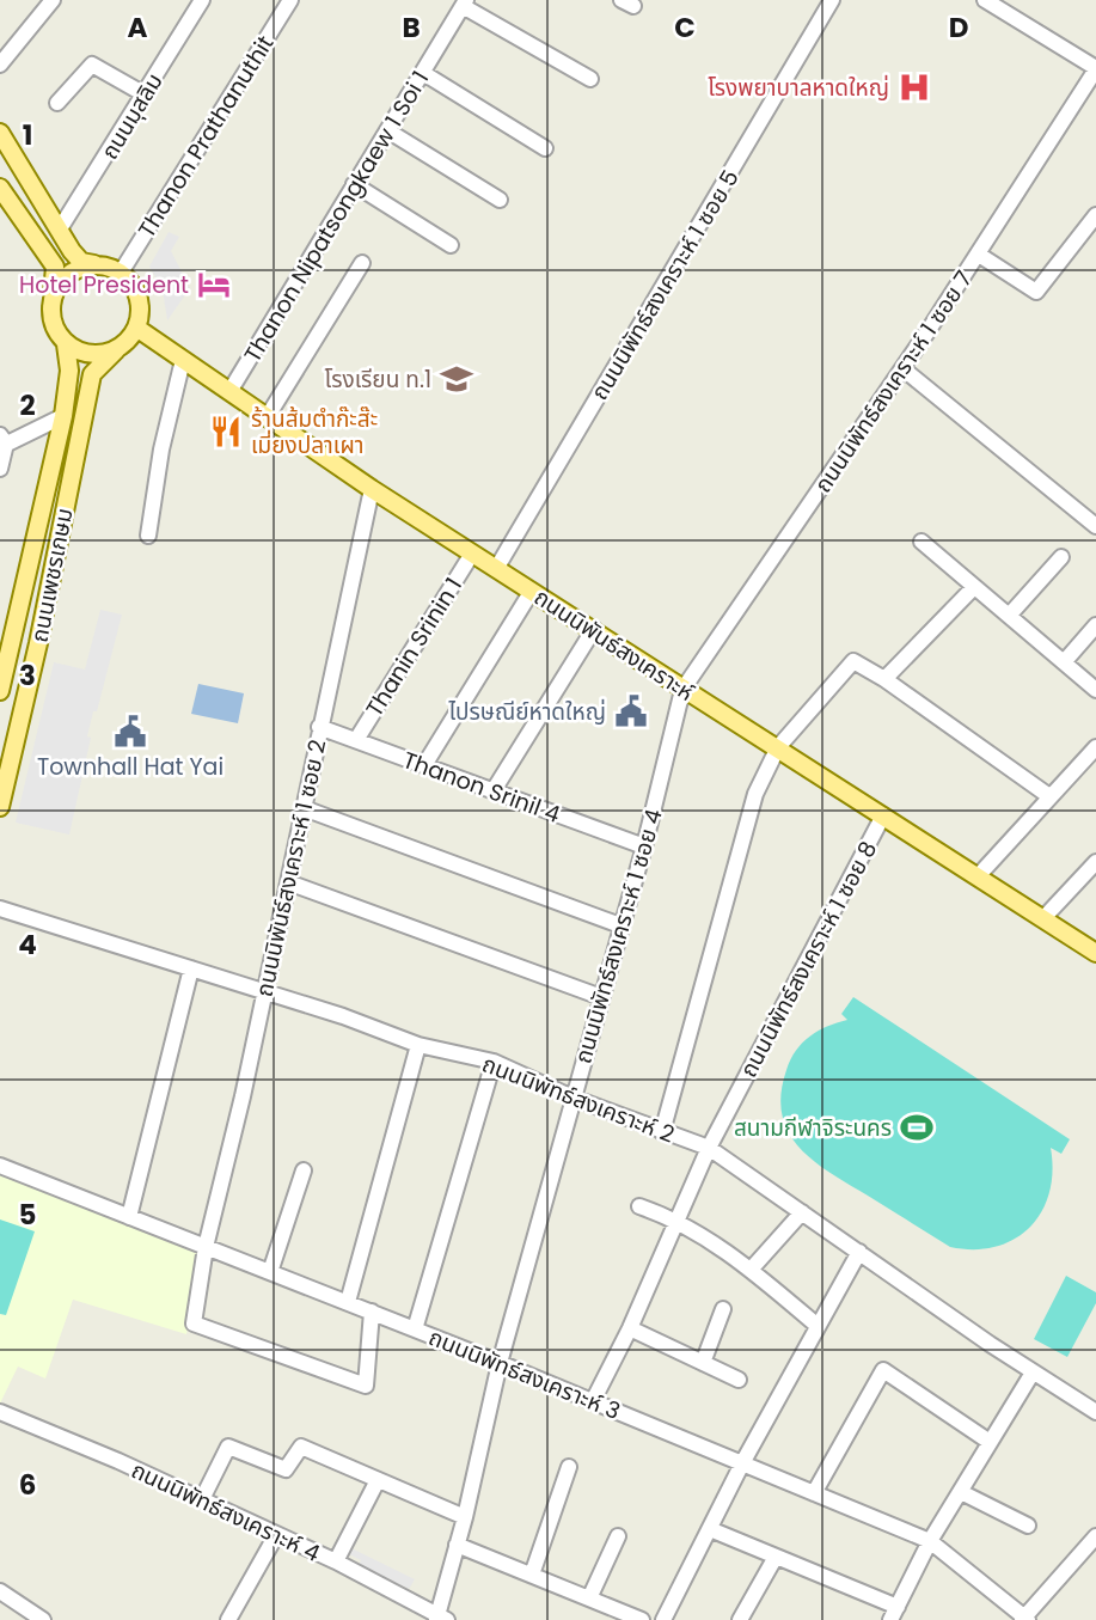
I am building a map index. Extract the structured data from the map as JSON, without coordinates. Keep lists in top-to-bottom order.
{
  "streets": {
    "main road": ["ถนนเพชรเกษม", "ถนนนิพันธ์สงเคราะห์"],
    "street": [
      "ถนนมุสลิม",
      "Thanon Prathanuthit",
      "Thanon Nipatsongkaew 1 Soi 1",
      "ถนนนิพัทธ์สงเคราะห์ 1 ซอย 5",
      "ถนนนิพัทธ์สงเคราะห์ 1 ซอย 7",
      "Thanin Srinin 1",
      "Thanon Srinil 4",
      "ถนนนิพันธ์สงเคราะห์ 1 ซอย 2",
      "ถนนนิพัทธ์สงเคราะห์ 1 ซอย 4",
      "ถนนนิพัทธ์สงเคราะห์ 1 ซอย 8",
      "ถนนนิพัทธ์สงเคราะห์ 2",
      "ถนนนิพัทธ์สงเคราะห์ 3",
      "ถนนนิพัทธ์สงเคราะห์ 4"
    ]
  },
  "crossings": [
    ["Thanon Prathanuthit", "ถนนเพชรเกษม"],
    ["Thanon Prathanuthit", "ถนนนิพันธ์สงเคราะห์"],
    ["Thanon Nipatsongkaew 1 Soi 1", "ถนนนิพันธ์สงเคราะห์"],
    ["ถนนนิพัทธ์สงเคราะห์ 1 ซอย 5", "ถนนนิพันธ์สงเคราะห์"],
    ["ถนนนิพัทธ์สงเคราะห์ 1 ซอย 7", "ถนนนิพันธ์สงเคราะห์"],
    ["ถนนนิพัทธ์สงเคราะห์ 1 ซอย 7", "ถนนนิพัทธ์สงเคราะห์ 1 ซอย 4"],
    ["ถนนเพชรเกษม", "ถนนนิพันธ์สงเคราะห์"],
    ["ถนนนิพันธ์สงเคราะห์", "Thanin Srinin 1"],
    ["ถนนนิพันธ์สงเคราะห์", "ถนนนิพันธ์สงเคราะห์ 1 ซอย 2"],
    ["ถนนนิพันธ์สงเคราะห์", "ถนนนิพัทธ์สงเคราะห์ 1 ซอย 4"],
    ["ถนนนิพันธ์สงเคราะห์", "ถนนนิพัทธ์สงเคราะห์ 1 ซอย 8"],
    ["Thanin Srinin 1", "Thanon Srinil 4"],
    ["Thanon Srinil 4", "ถนนนิพันธ์สงเคราะห์ 1 ซอย 2"],
    ["Thanon Srinil 4", "ถนนนิพัทธ์สงเคราะห์ 1 ซอย 4"],
    ["ถนนนิพันธ์สงเคราะห์ 1 ซอย 2", "ถนนนิพัทธ์สงเคราะห์ 2"],
    ["ถนนนิพันธ์สงเคราะห์ 1 ซอย 2", "ถนนนิพัทธ์สงเคราะห์ 3"],
    ["ถนนนิพัทธ์สงเคราะห์ 1 ซอย 4", "ถนนนิพัทธ์สงเคราะห์ 2"],
    ["ถนนนิพัทธ์สงเคราะห์ 1 ซอย 4", "ถนนนิพัทธ์สงเคราะห์ 3"],
    ["ถนนนิพัทธ์สงเคราะห์ 1 ซอย 4", "ถนนนิพัทธ์สงเคราะห์ 4"],
    ["ถนนนิพัทธ์สงเคราะห์ 1 ซอย 8", "ถนนนิพัทธ์สงเคราะห์ 2"],
    ["ถนนนิพัทธ์สงเคราะห์ 1 ซอย 8", "ถนนนิพัทธ์สงเคราะห์ 3"]
  ],
  "places": {
    "hospital": ["โรงพยาบาลหาดใหญ่"],
    "hotel": ["Hotel President"],
    "school or university": ["โรงเรียน ท.1"],
    "restaurant": ["ร้านส้มตำก๊ะส๊ะ เมี่ยงปลาเผา"],
    "public building": ["ไปรษณีย์หาดใหญ่", "Townhall Hat Yai"],
    "sports": ["สนามกีฬาจิระนคร"]
  },
  "grid": {
    "columns": [
      "A",
      "B",
      "C",
      "D"
    ],
    "rows": [
      "1",
      "2",
      "3",
      "4",
      "5",
      "6"
    ]
  }
}
